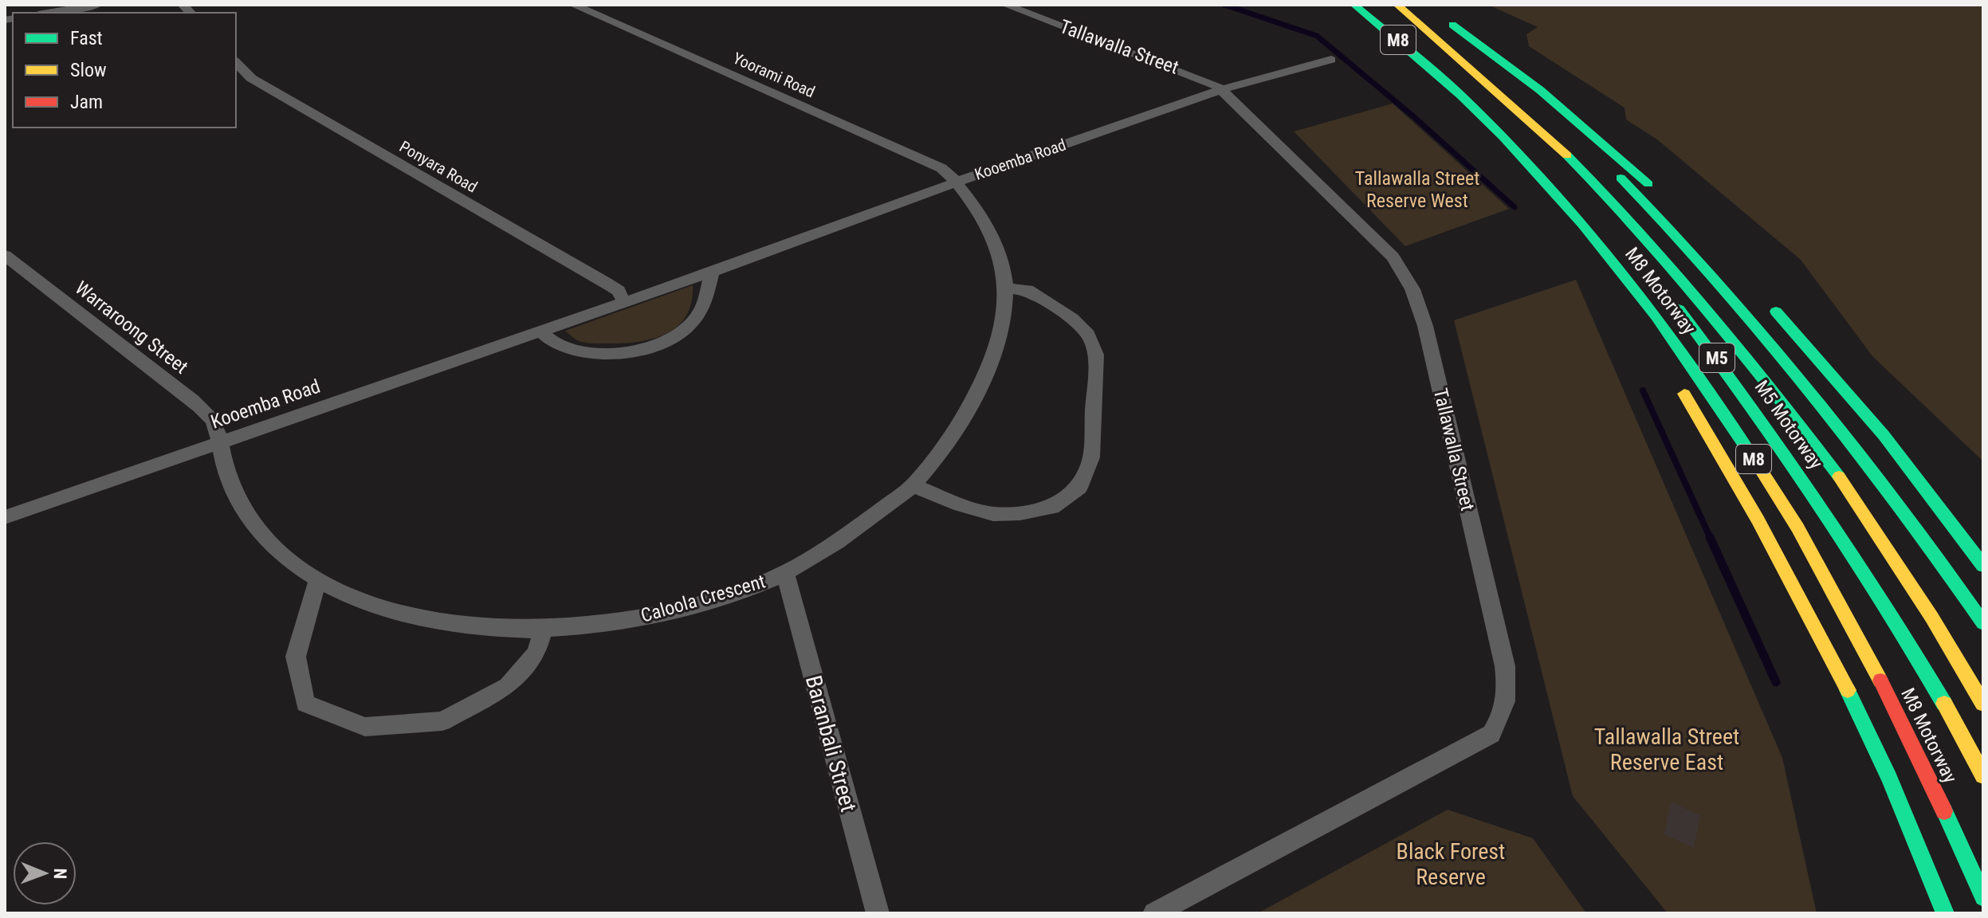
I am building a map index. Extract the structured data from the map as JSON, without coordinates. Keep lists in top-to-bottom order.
{
  "streets": {
    "highway": [
      "M8",
      "M8 Motorway",
      "M5",
      "M5 Motorway"
    ],
    "street": [
      "Tallawalla Street",
      "Yoorami Road",
      "Kooemba Road",
      "Ponyara Road",
      "Warraroong Street",
      "Caloola Crescent",
      "Baranbali Street"
    ]
  },
  "crossings": [
    ["Tallawalla Street", "Kooemba Road"],
    ["Yoorami Road", "Kooemba Road"],
    ["Yoorami Road", "Caloola Crescent"],
    ["Kooemba Road", "Ponyara Road"],
    ["Kooemba Road", "Warraroong Street"],
    ["Kooemba Road", "Caloola Crescent"],
    ["Warraroong Street", "Caloola Crescent"],
    ["Caloola Crescent", "Baranbali Street"]
  ],
  "parks": ["Tallawalla Street Reserve West", "Tallawalla Street Reserve East", "Black Forest Reserve"],
  "legend": ["Fast", "Slow", "Jam"],
  "north": "right"
}
